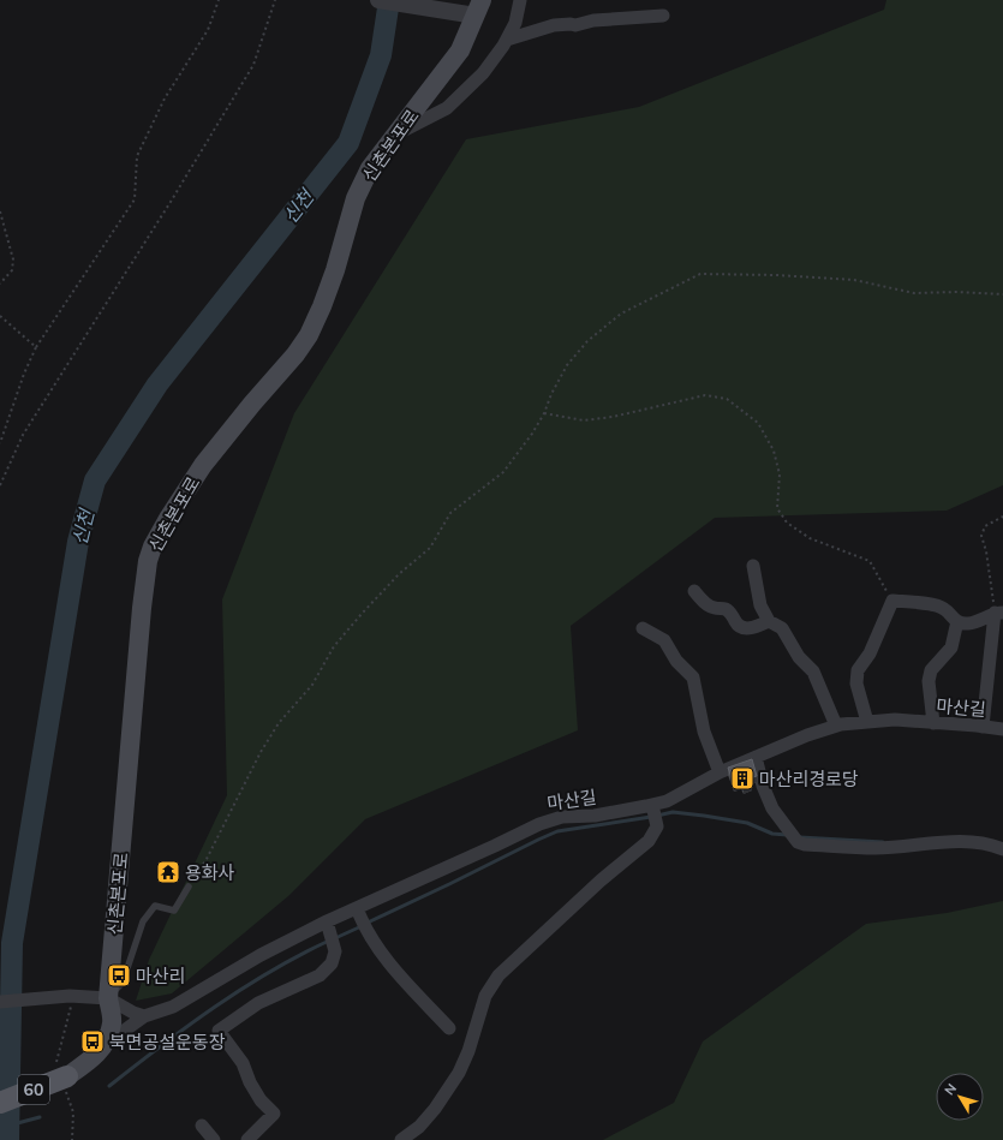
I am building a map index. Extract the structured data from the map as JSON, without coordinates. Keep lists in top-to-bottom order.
{
  "streets": {
    "main road": ["신촌본포로", "60"],
    "street": ["마산길"]
  },
  "crossings": [
    ["신촌본포로", "마산길"]
  ],
  "water": ["신천"],
  "places": {
    "building": ["마산리경로당"],
    "temple": ["용화사"],
    "bus stop": ["마산리", "북면공설운동장"]
  },
  "north": "top left"
}
